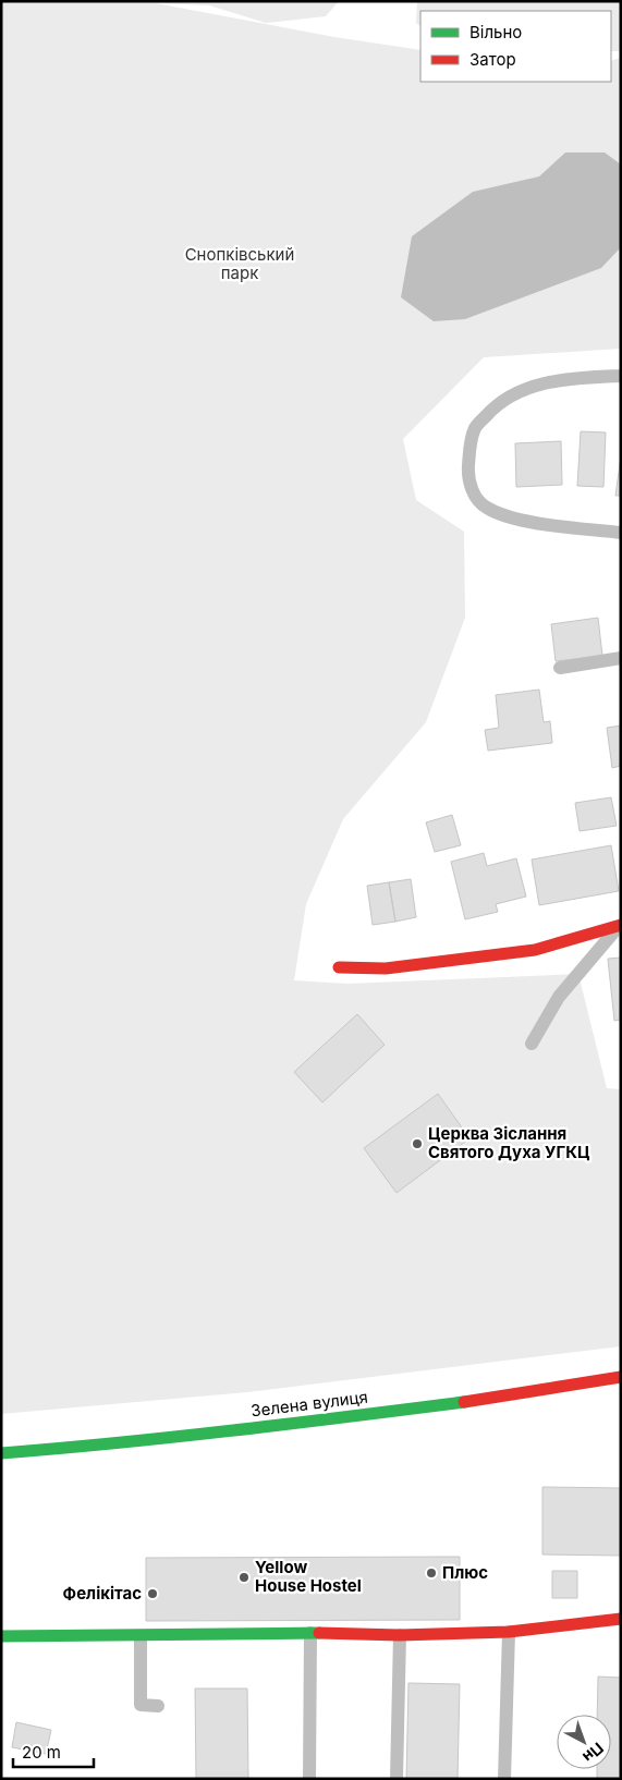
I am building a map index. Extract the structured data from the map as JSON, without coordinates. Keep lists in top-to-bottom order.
{
  "streets": {
    "street": ["Зелена вулиця"]
  },
  "parks": ["Снопківський парк"],
  "places": [
    "Церква Зіслання Святого Духа УГКЦ",
    "Плюс",
    "Yellow House Hostel",
    "Фелікітас"
  ],
  "legend": ["Вільно", "Затор"],
  "scale_bar": "20 m",
  "north": "bottom right"
}
